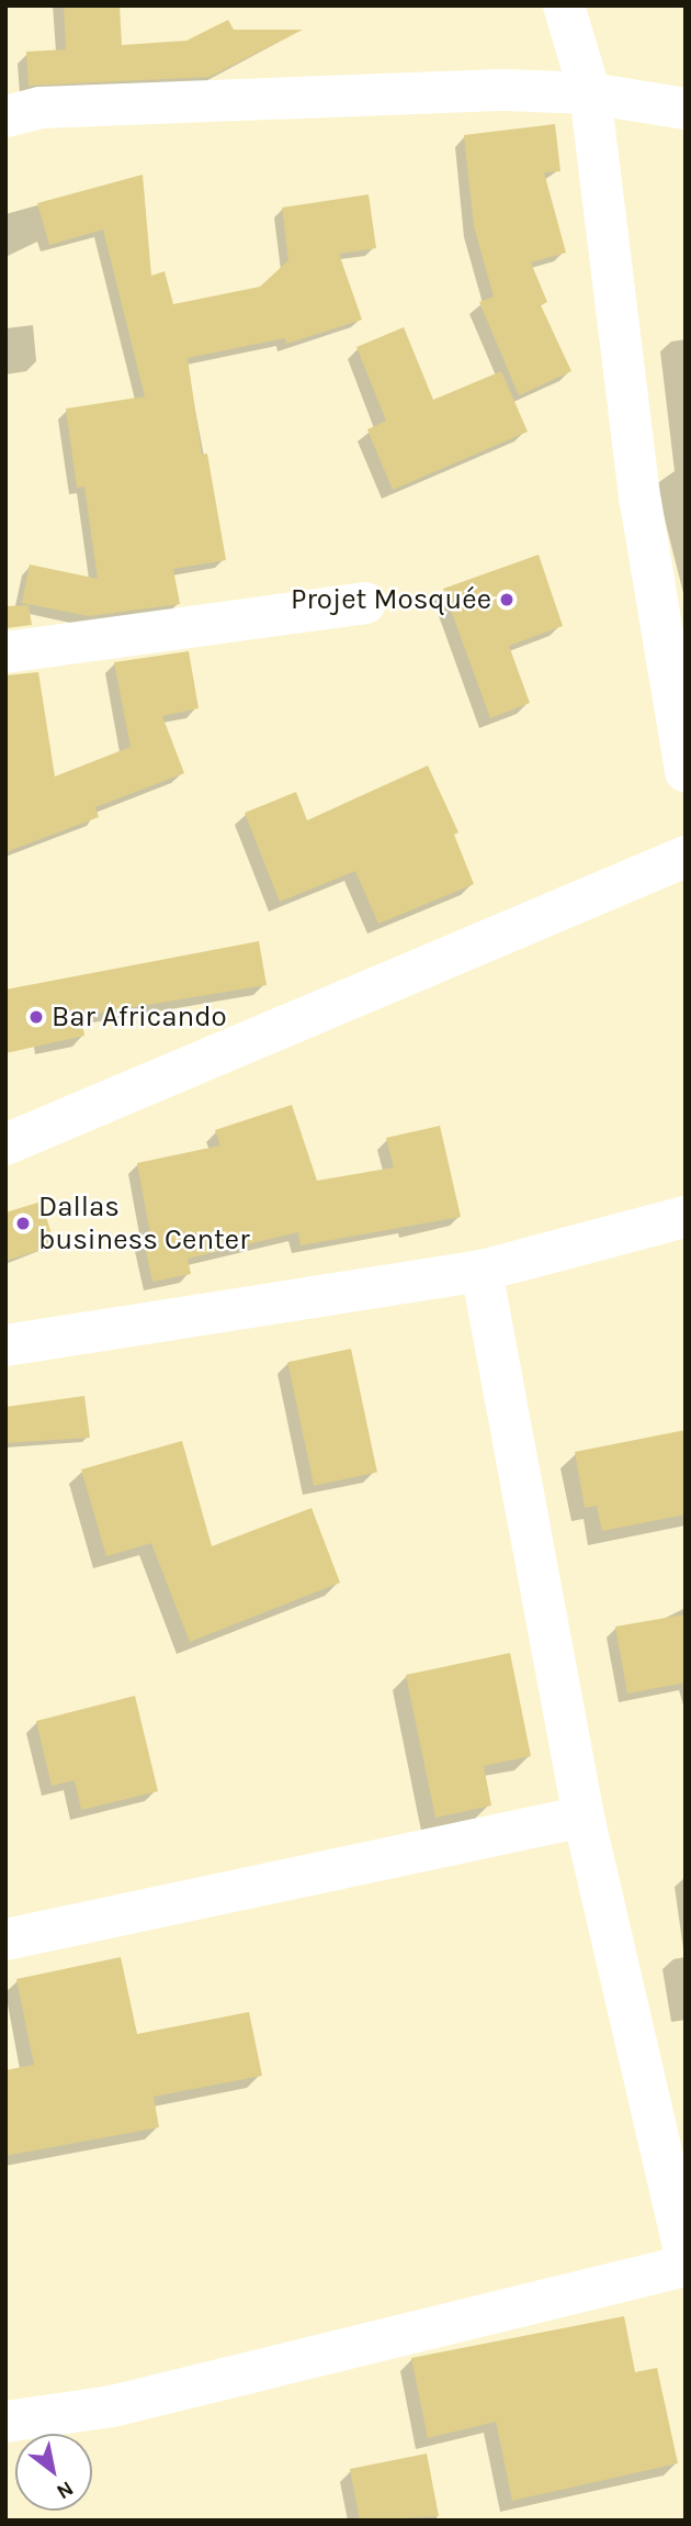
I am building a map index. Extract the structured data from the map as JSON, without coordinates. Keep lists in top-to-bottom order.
{
  "places": ["Projet Mosquée", "Bar Africando", "Dallas business Center"],
  "north": "bottom right"
}
